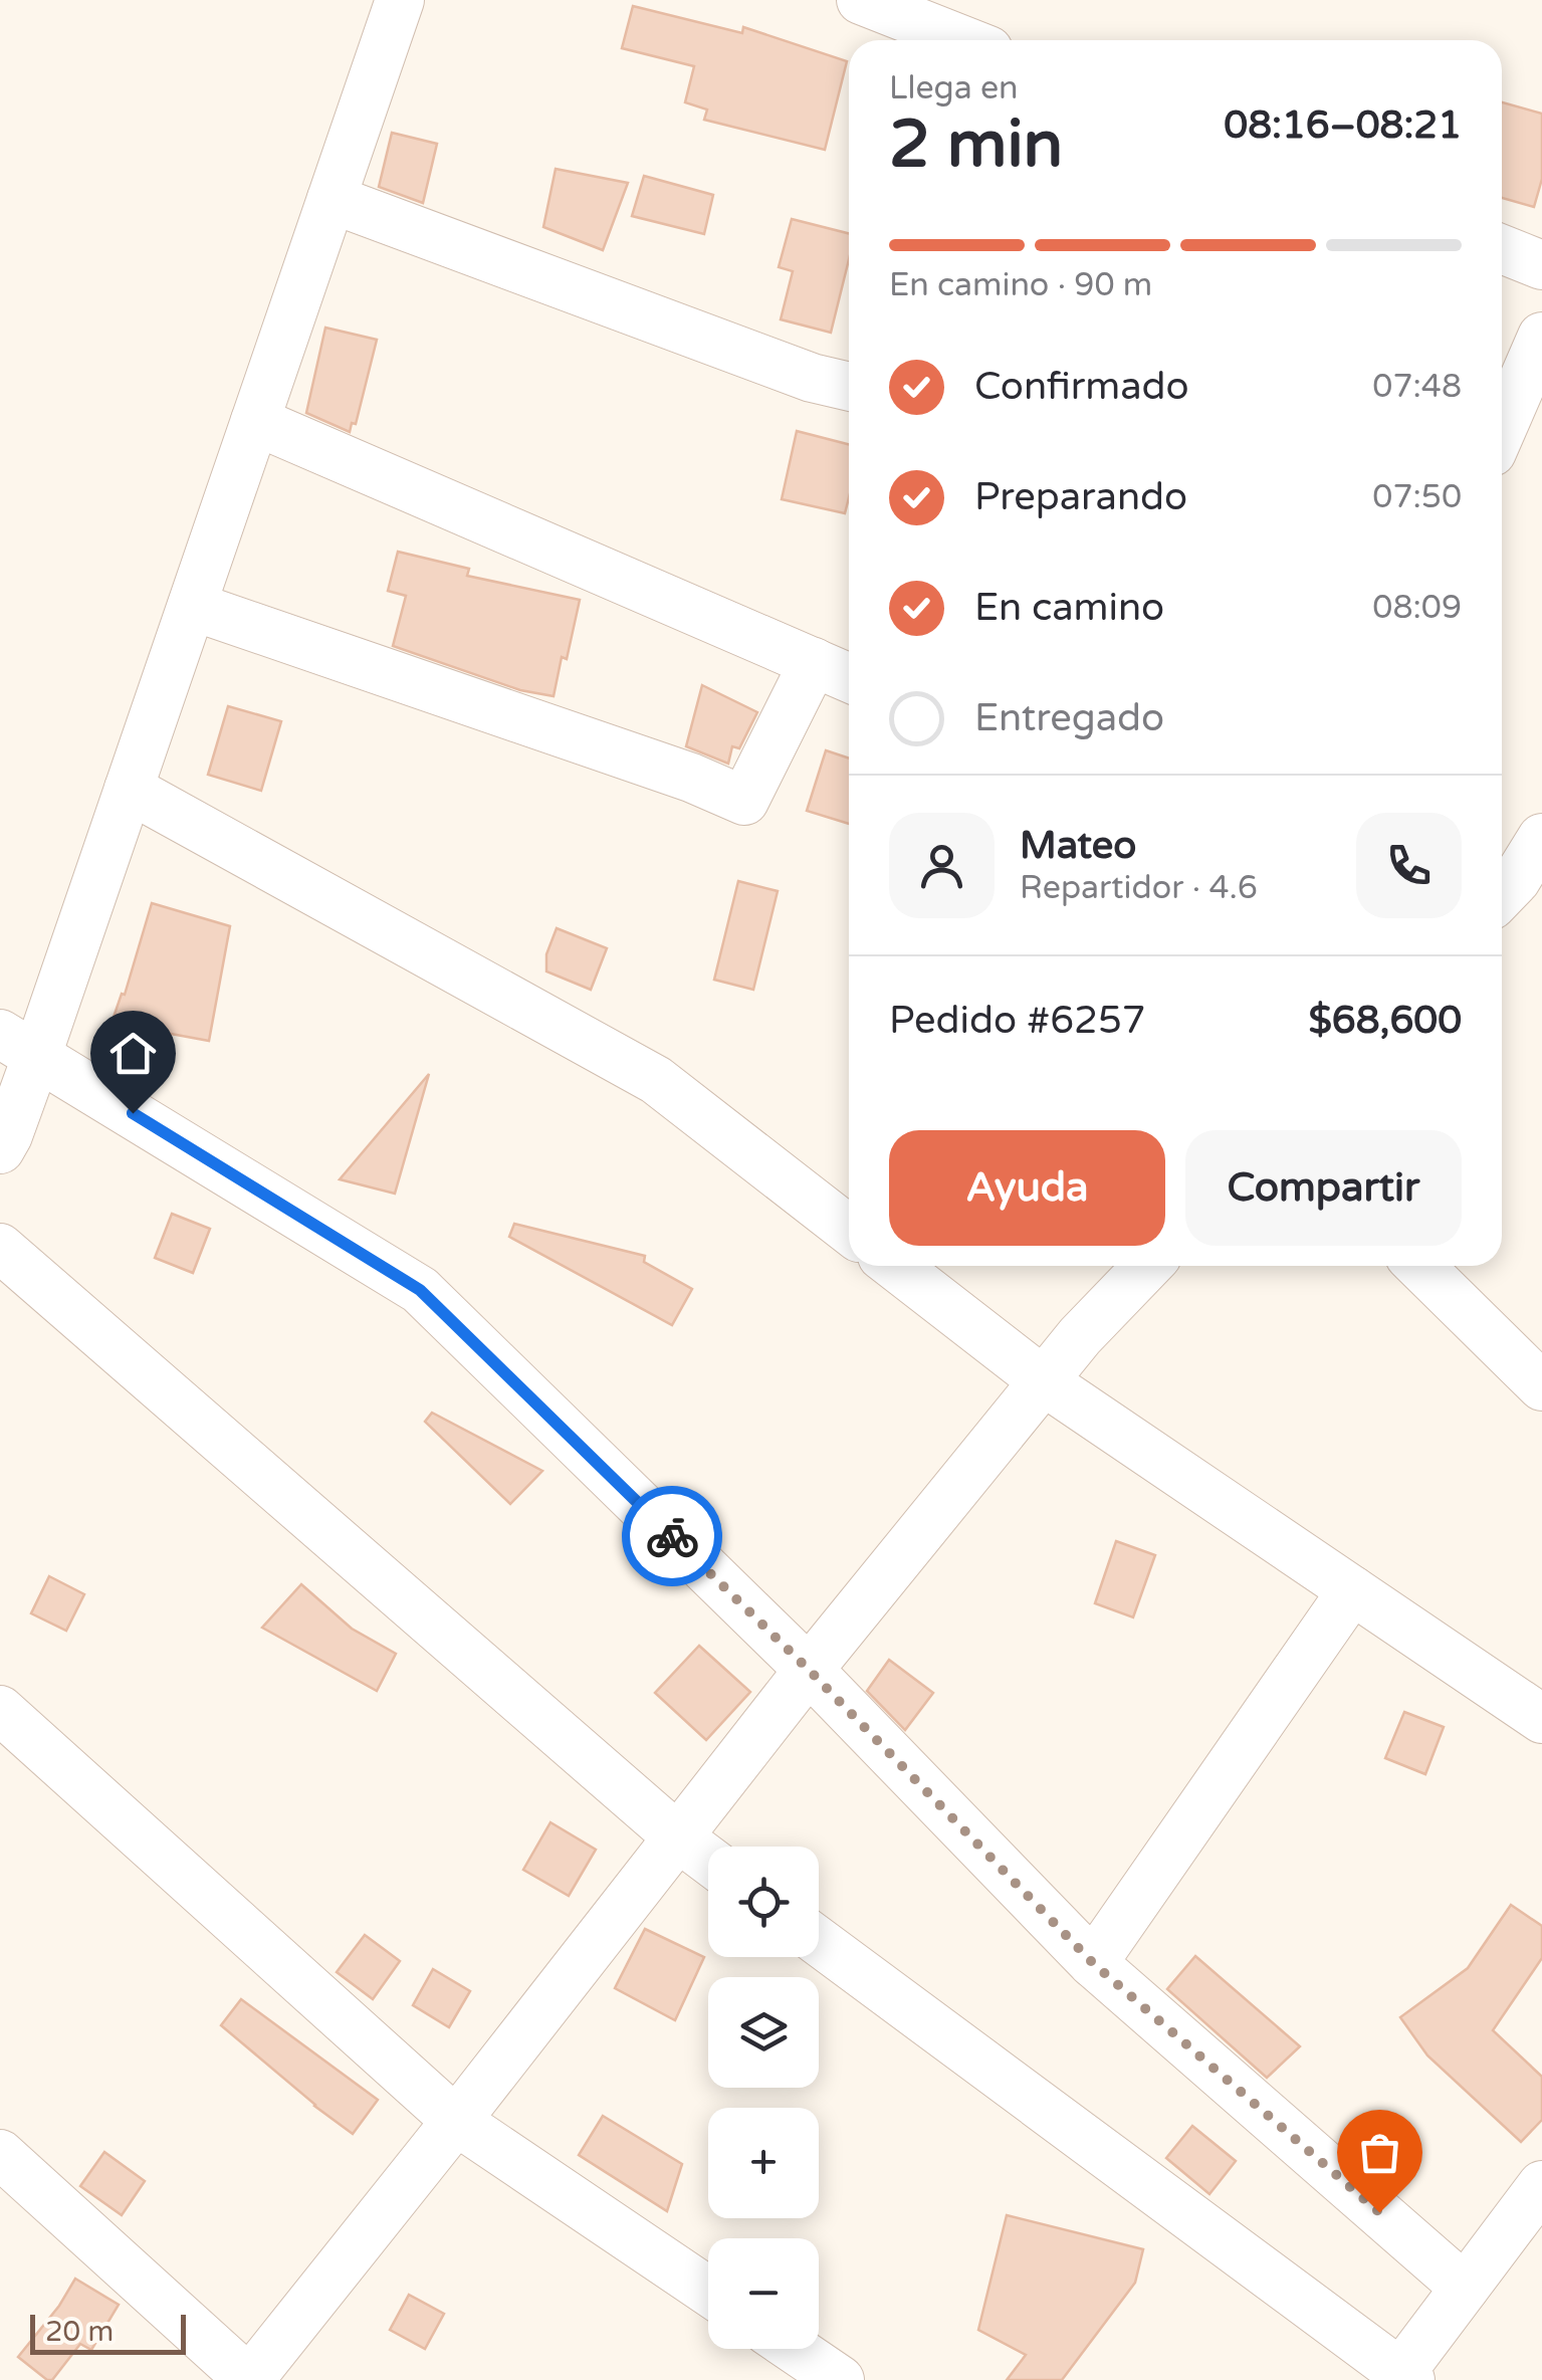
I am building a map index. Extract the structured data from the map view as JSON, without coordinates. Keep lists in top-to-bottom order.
{
  "scale_bar": "20 m",
  "page": {
    "heading": ["2 min", "Llega en", "08:16–08:21"],
    "panel": [
      "Mateo",
      "Repartidor · 4.6",
      "Pedido #6257",
      "$68,600"
    ],
    "bar": "En camino · 90 m",
    "list": [
      ["Confirmado", "07:48"],
      ["Preparando", "07:50"],
      ["En camino", "08:09"],
      "Entregado"
    ],
    "buttons": ["Ayuda", "Compartir"],
    "map_buttons": ["+", "−"],
    "scale": "20 m"
  }
}
